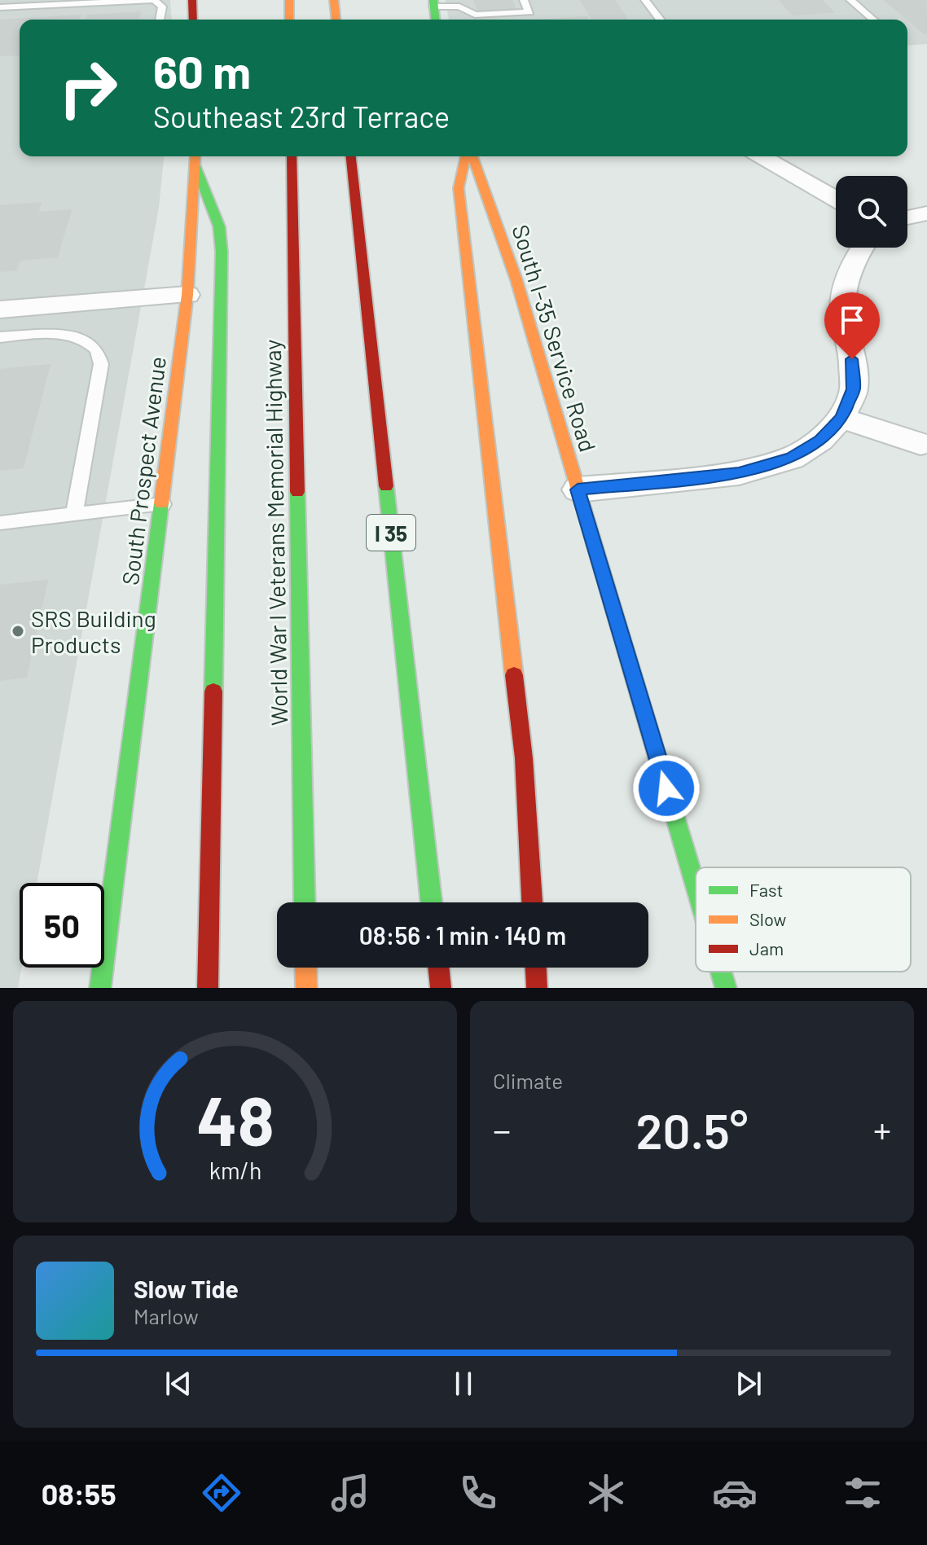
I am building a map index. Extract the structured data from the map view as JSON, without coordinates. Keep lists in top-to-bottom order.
{
  "streets": {
    "main road": [
      "South I-35 Service Road",
      "South Prospect Avenue",
      "World War I Veterans Memorial Highway",
      "I 35"
    ]
  },
  "places": ["SRS Building Products"],
  "legend": ["Fast", "Slow", "Jam"],
  "page": {
    "turn": ["60 m", "Southeast 23rd Terrace"],
    "limit": "50",
    "trip": "08:56 · 1 min · 140 m",
    "tile": "Climate",
    "heat": ["−", "20.5°", "+"],
    "song": ["Slow Tide", "Marlow"],
    "tabs": "08:55",
    "gauge": ["48", "km/h"]
  }
}
